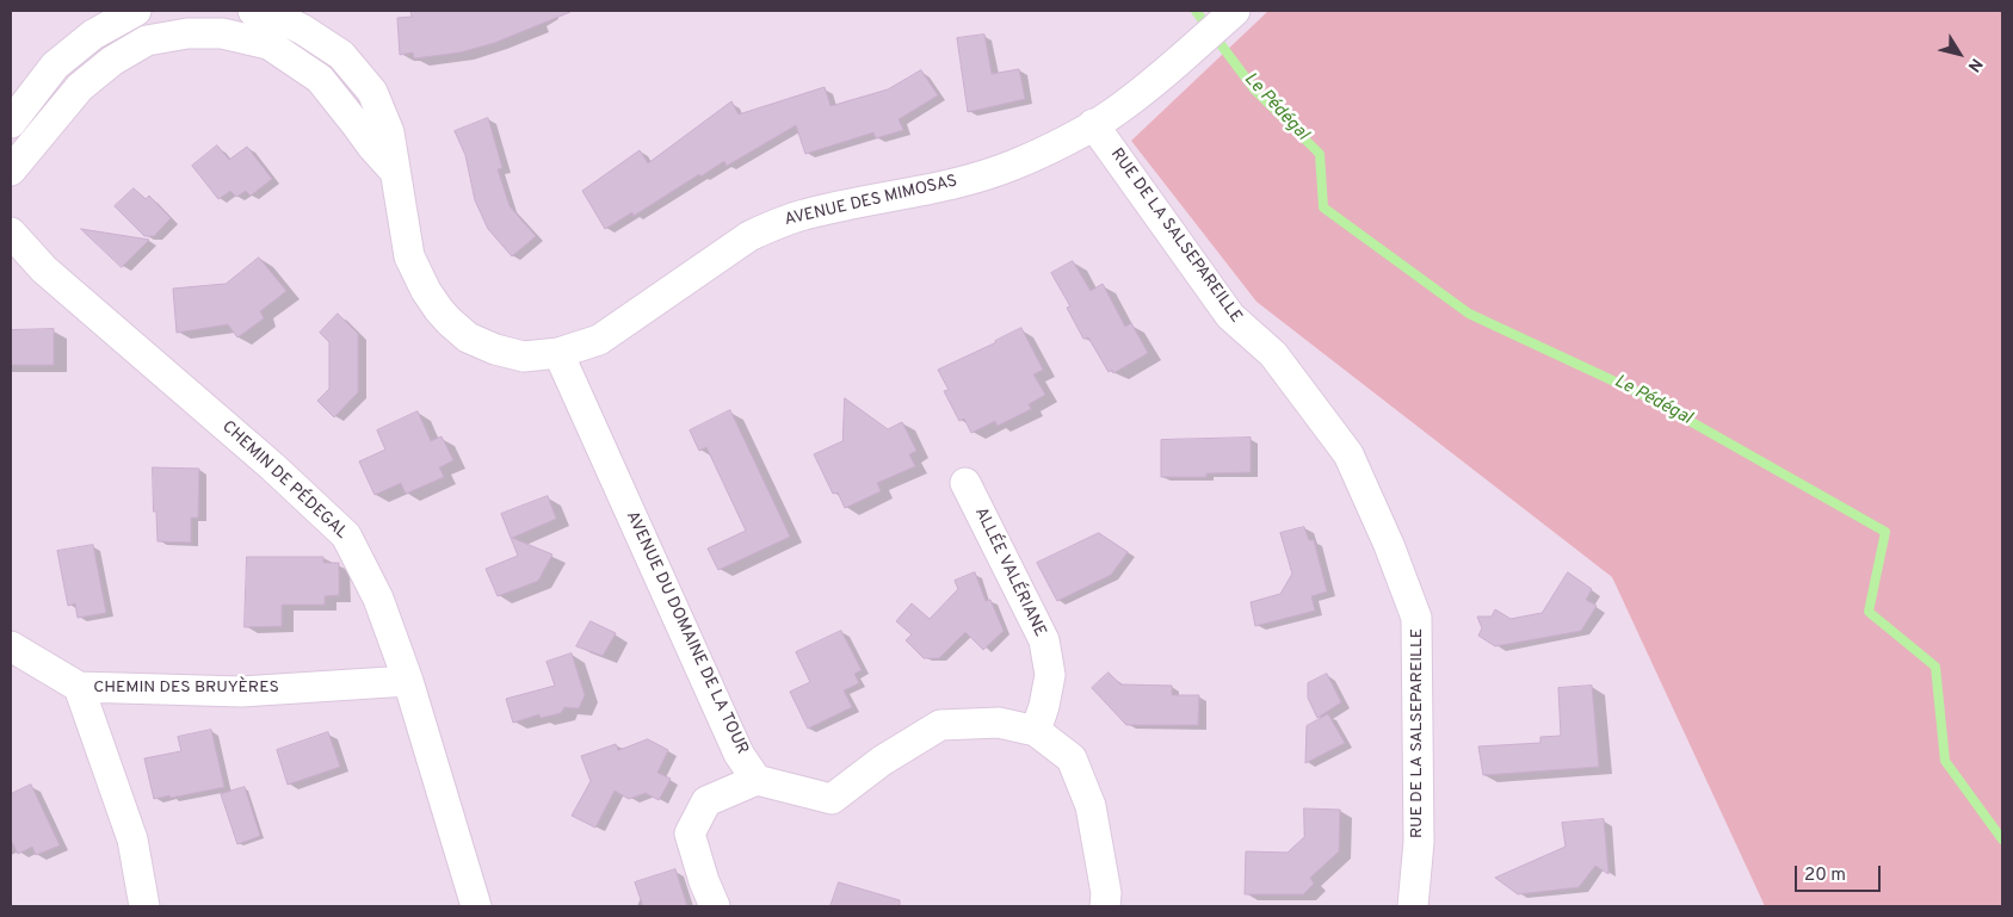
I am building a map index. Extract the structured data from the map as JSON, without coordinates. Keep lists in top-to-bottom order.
{
  "streets": {
    "street": [
      "AVENUE DES MIMOSAS",
      "RUE DE LA SALSEPAREILLE",
      "CHEMIN DE PÉDEGAL",
      "ALLÉE VALÉRIANE",
      "AVENUE DU DOMAINE DE LA TOUR",
      "CHEMIN DES BRUYÈRES"
    ]
  },
  "crossings": [
    ["AVENUE DES MIMOSAS", "RUE DE LA SALSEPAREILLE"],
    ["AVENUE DES MIMOSAS", "AVENUE DU DOMAINE DE LA TOUR"],
    ["CHEMIN DE PÉDEGAL", "CHEMIN DES BRUYÈRES"]
  ],
  "water": ["Le Pédégal"],
  "scale_bar": "20 m",
  "north": "bottom right"
}
